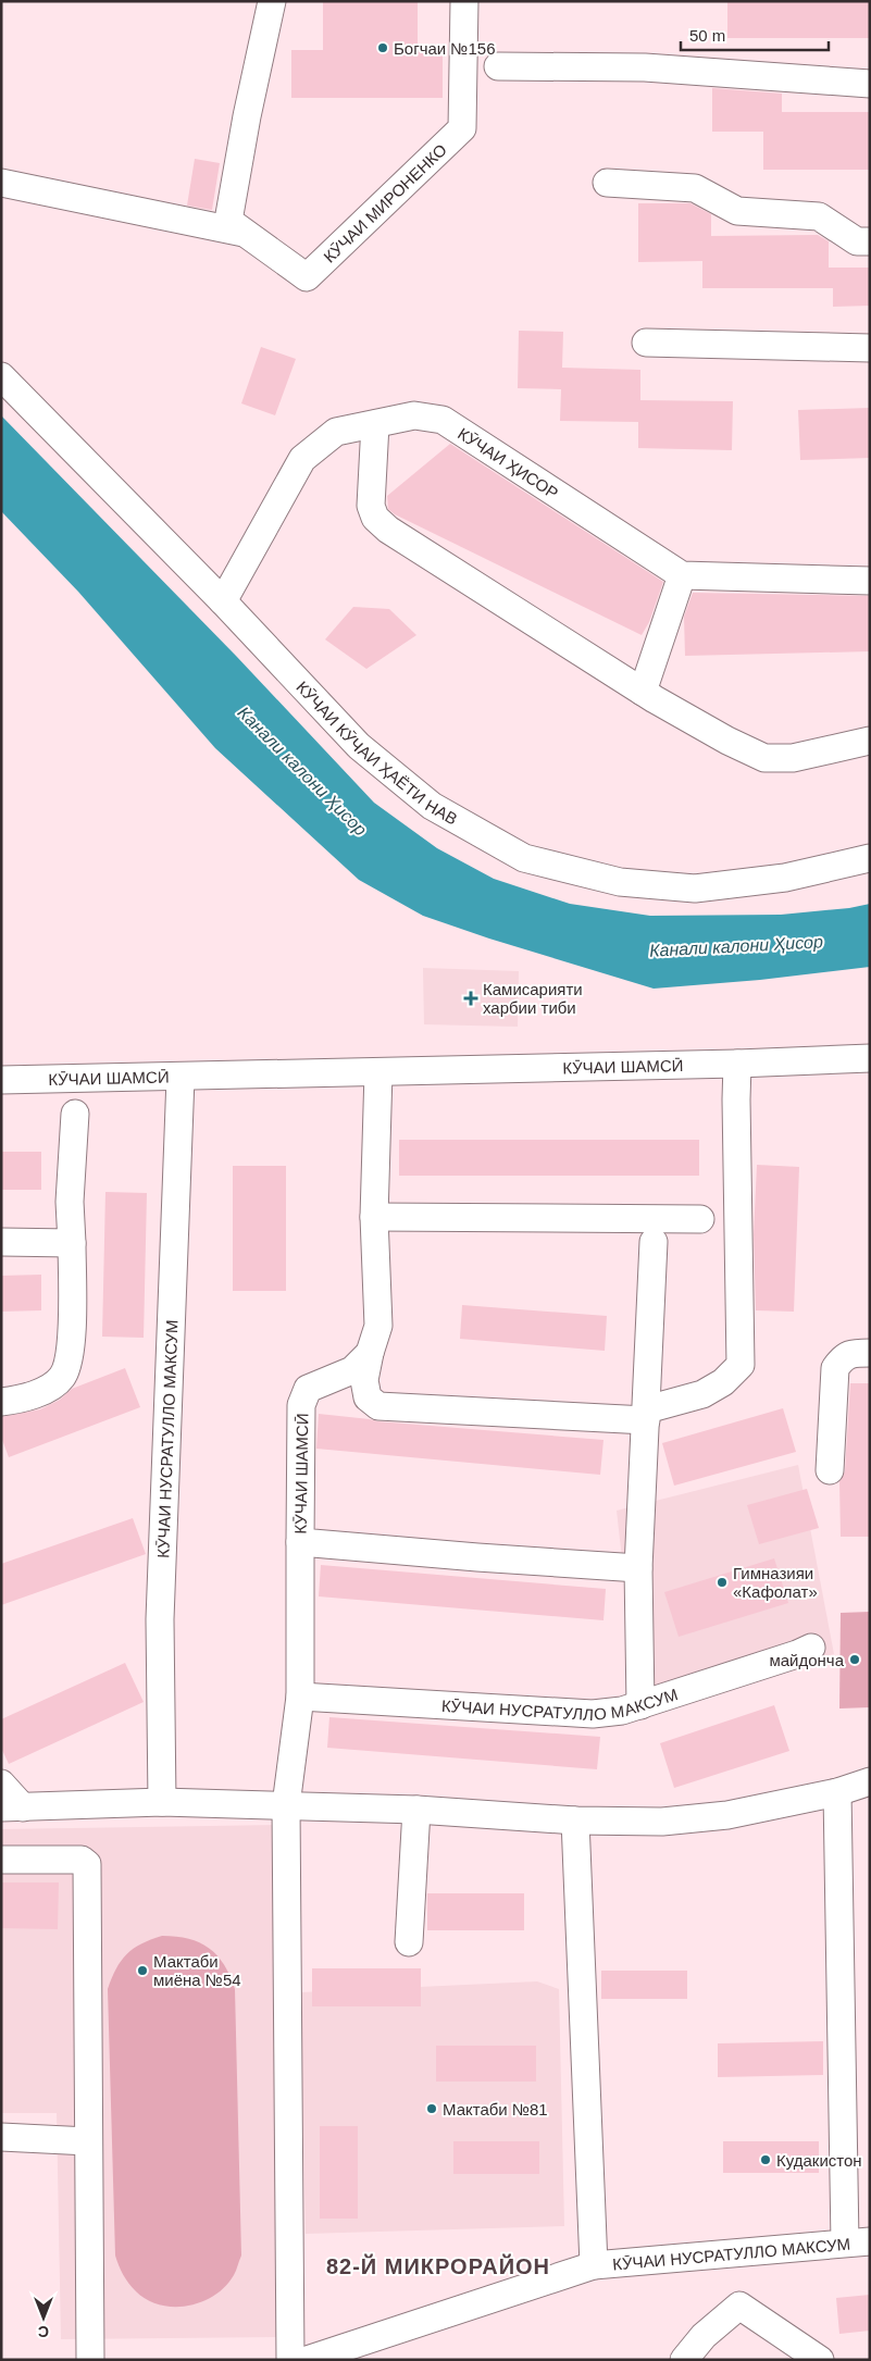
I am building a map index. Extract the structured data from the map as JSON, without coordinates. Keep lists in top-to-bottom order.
{
  "streets": {
    "street": [
      "КӮЧАИ МИРОНЕНКО",
      "КӮЧАИ ҲИСОР",
      "КӮЧАИ КӮЧАИ ҲАЁТИ НАВ",
      "КӮЧАИ ШАМСӢ",
      "КӮЧАИ НУСРАТУЛЛО МАКСУМ"
    ]
  },
  "crossings": [
    ["КӮЧАИ ҲИСОР", "КӮЧАИ КӮЧАИ ҲАЁТИ НАВ"],
    ["КӮЧАИ ШАМСӢ", "КӮЧАИ НУСРАТУЛЛО МАКСУМ"]
  ],
  "districts": ["82-Й МИКРОРАЙОН"],
  "water": ["Канали калони Ҳисор"],
  "places": {
    "other": [
      "Богчаи №156",
      "Гимназияи «Кафолат»",
      "майдонча",
      "Мактаби миёна №54",
      "Мактаби №81",
      "Кудакистон"
    ],
    "health": ["Камисарияти харбии тиби"]
  },
  "scale_bar": "50 m",
  "north": "bottom"
}
